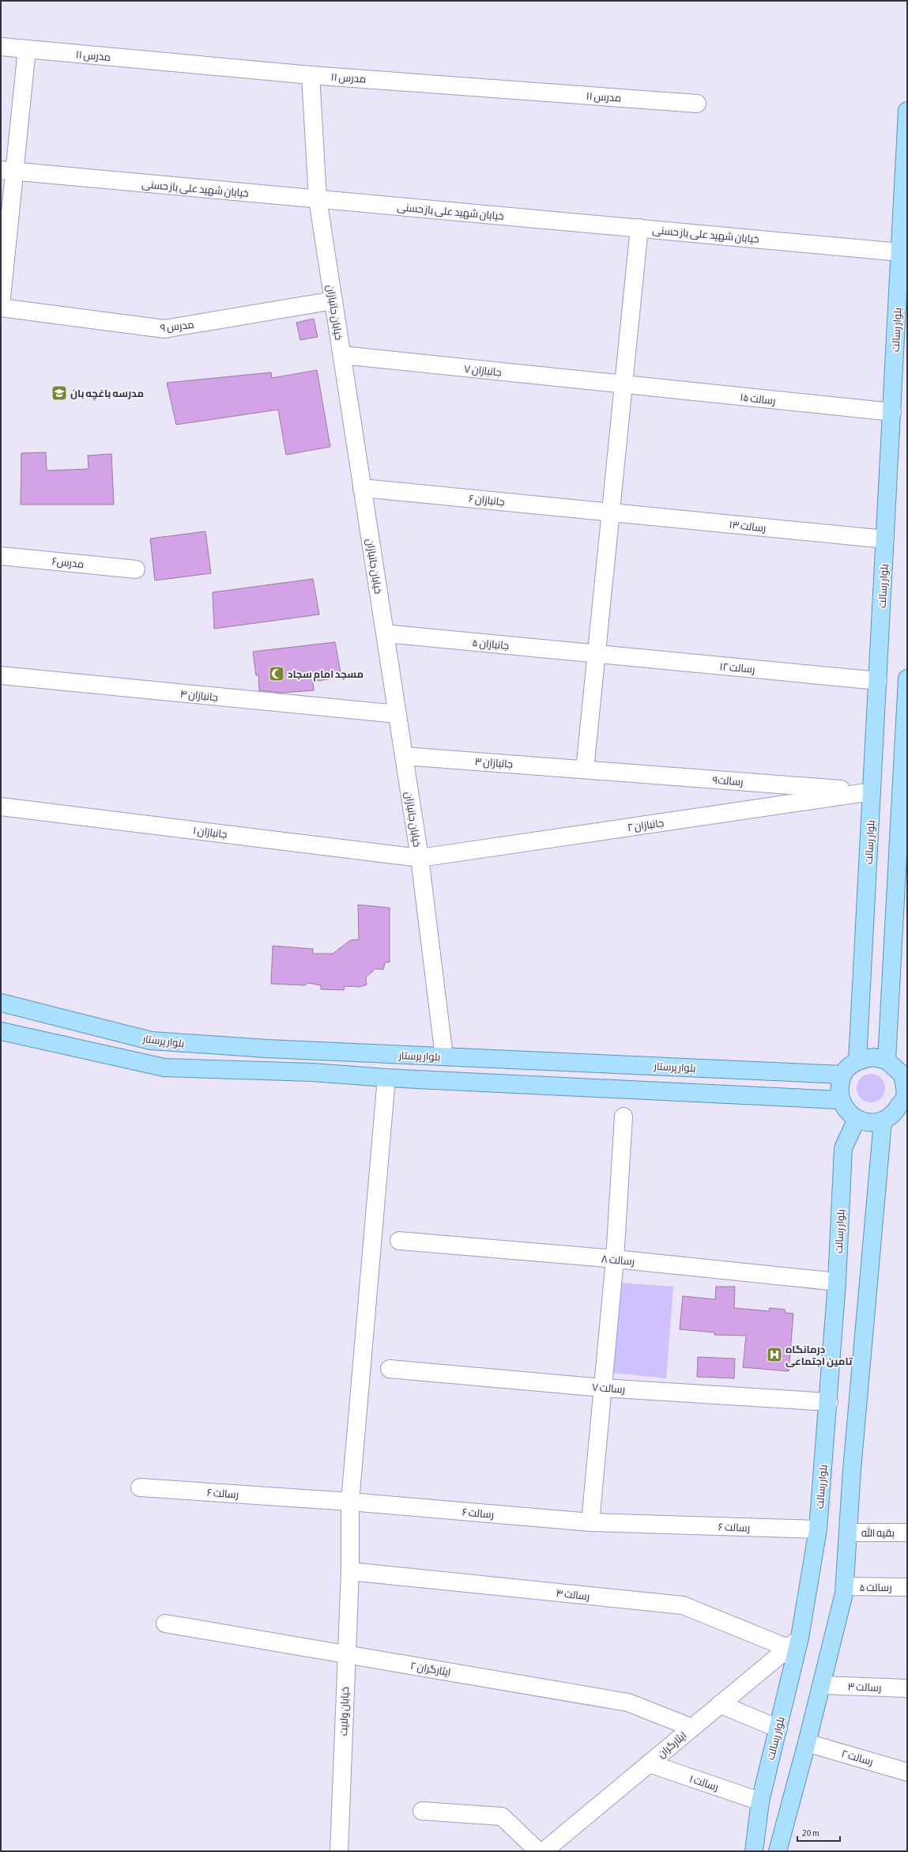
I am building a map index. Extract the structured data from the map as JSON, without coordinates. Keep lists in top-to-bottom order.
{
  "streets": {
    "main road": ["بلوار رسالت", "بلوار پرستار"],
    "street": [
      "مدرس ۱۱",
      "خیابان شهید علی باز حسنی",
      "خیابان جانبازان",
      "مدرس ۹",
      "جانبازان ۷",
      "رسالت ۱۵",
      "جانبازان ۶",
      "رسالت ۱۳",
      "مدرس۶",
      "جانبازان ۵",
      "رسالت ۱۲",
      "جانبازان ۴",
      "جانبازان ۳",
      "رسالت۹",
      "جانبازان ۲",
      "جانبازان ۱",
      "رسالت ۸",
      "رسالت ۷",
      "رسالت ۶",
      "بقیه الله",
      "رسالت ۵",
      "رسالت ۴",
      "ایثارگران ۲",
      "رسالت ۳",
      "خیابان ولایت",
      "ایثارگران",
      "رسالت ۲",
      "رسالت ۱"
    ]
  },
  "crossings": [
    ["مدرس ۱۱", "خیابان جانبازان"],
    ["خیابان شهید علی باز حسنی", "خیابان جانبازان"],
    ["خیابان شهید علی باز حسنی", "بلوار رسالت"],
    ["خیابان جانبازان", "مدرس ۹"],
    ["خیابان جانبازان", "جانبازان ۷"],
    ["خیابان جانبازان", "جانبازان ۶"],
    ["خیابان جانبازان", "جانبازان ۵"],
    ["خیابان جانبازان", "جانبازان ۴"],
    ["خیابان جانبازان", "جانبازان ۳"],
    ["خیابان جانبازان", "جانبازان ۲"],
    ["خیابان جانبازان", "جانبازان ۱"],
    ["خیابان جانبازان", "بلوار پرستار"],
    ["بلوار رسالت", "رسالت ۱۵"],
    ["بلوار رسالت", "رسالت ۱۳"],
    ["بلوار رسالت", "رسالت ۱۲"],
    ["بلوار رسالت", "رسالت۹"],
    ["بلوار رسالت", "جانبازان ۲"],
    ["بلوار رسالت", "بلوار پرستار"],
    ["بلوار رسالت", "رسالت ۸"],
    ["بلوار رسالت", "رسالت ۷"],
    ["بلوار رسالت", "رسالت ۶"],
    ["بلوار رسالت", "رسالت ۴"],
    ["بلوار رسالت", "ایثارگران"],
    ["بلوار رسالت", "رسالت ۱"],
    ["جانبازان ۷", "رسالت ۱۵"],
    ["جانبازان ۶", "رسالت ۱۳"],
    ["جانبازان ۵", "رسالت ۱۲"],
    ["جانبازان ۳", "رسالت۹"],
    ["رسالت۹", "جانبازان ۲"],
    ["جانبازان ۲", "جانبازان ۱"],
    ["رسالت ۶", "خیابان ولایت"],
    ["رسالت ۴", "خیابان ولایت"],
    ["رسالت ۴", "ایثارگران"],
    ["ایثارگران ۲", "خیابان ولایت"],
    ["ایثارگران ۲", "ایثارگران"],
    ["ایثارگران", "رسالت ۱"]
  ],
  "places": {
    "school or university": ["مدرسه باغچه بان"],
    "mosque": ["مسجد امام سجاد"],
    "hospital": ["درمانگاه تامین اجتماعی"]
  },
  "scale_bar": "20 m"
}
